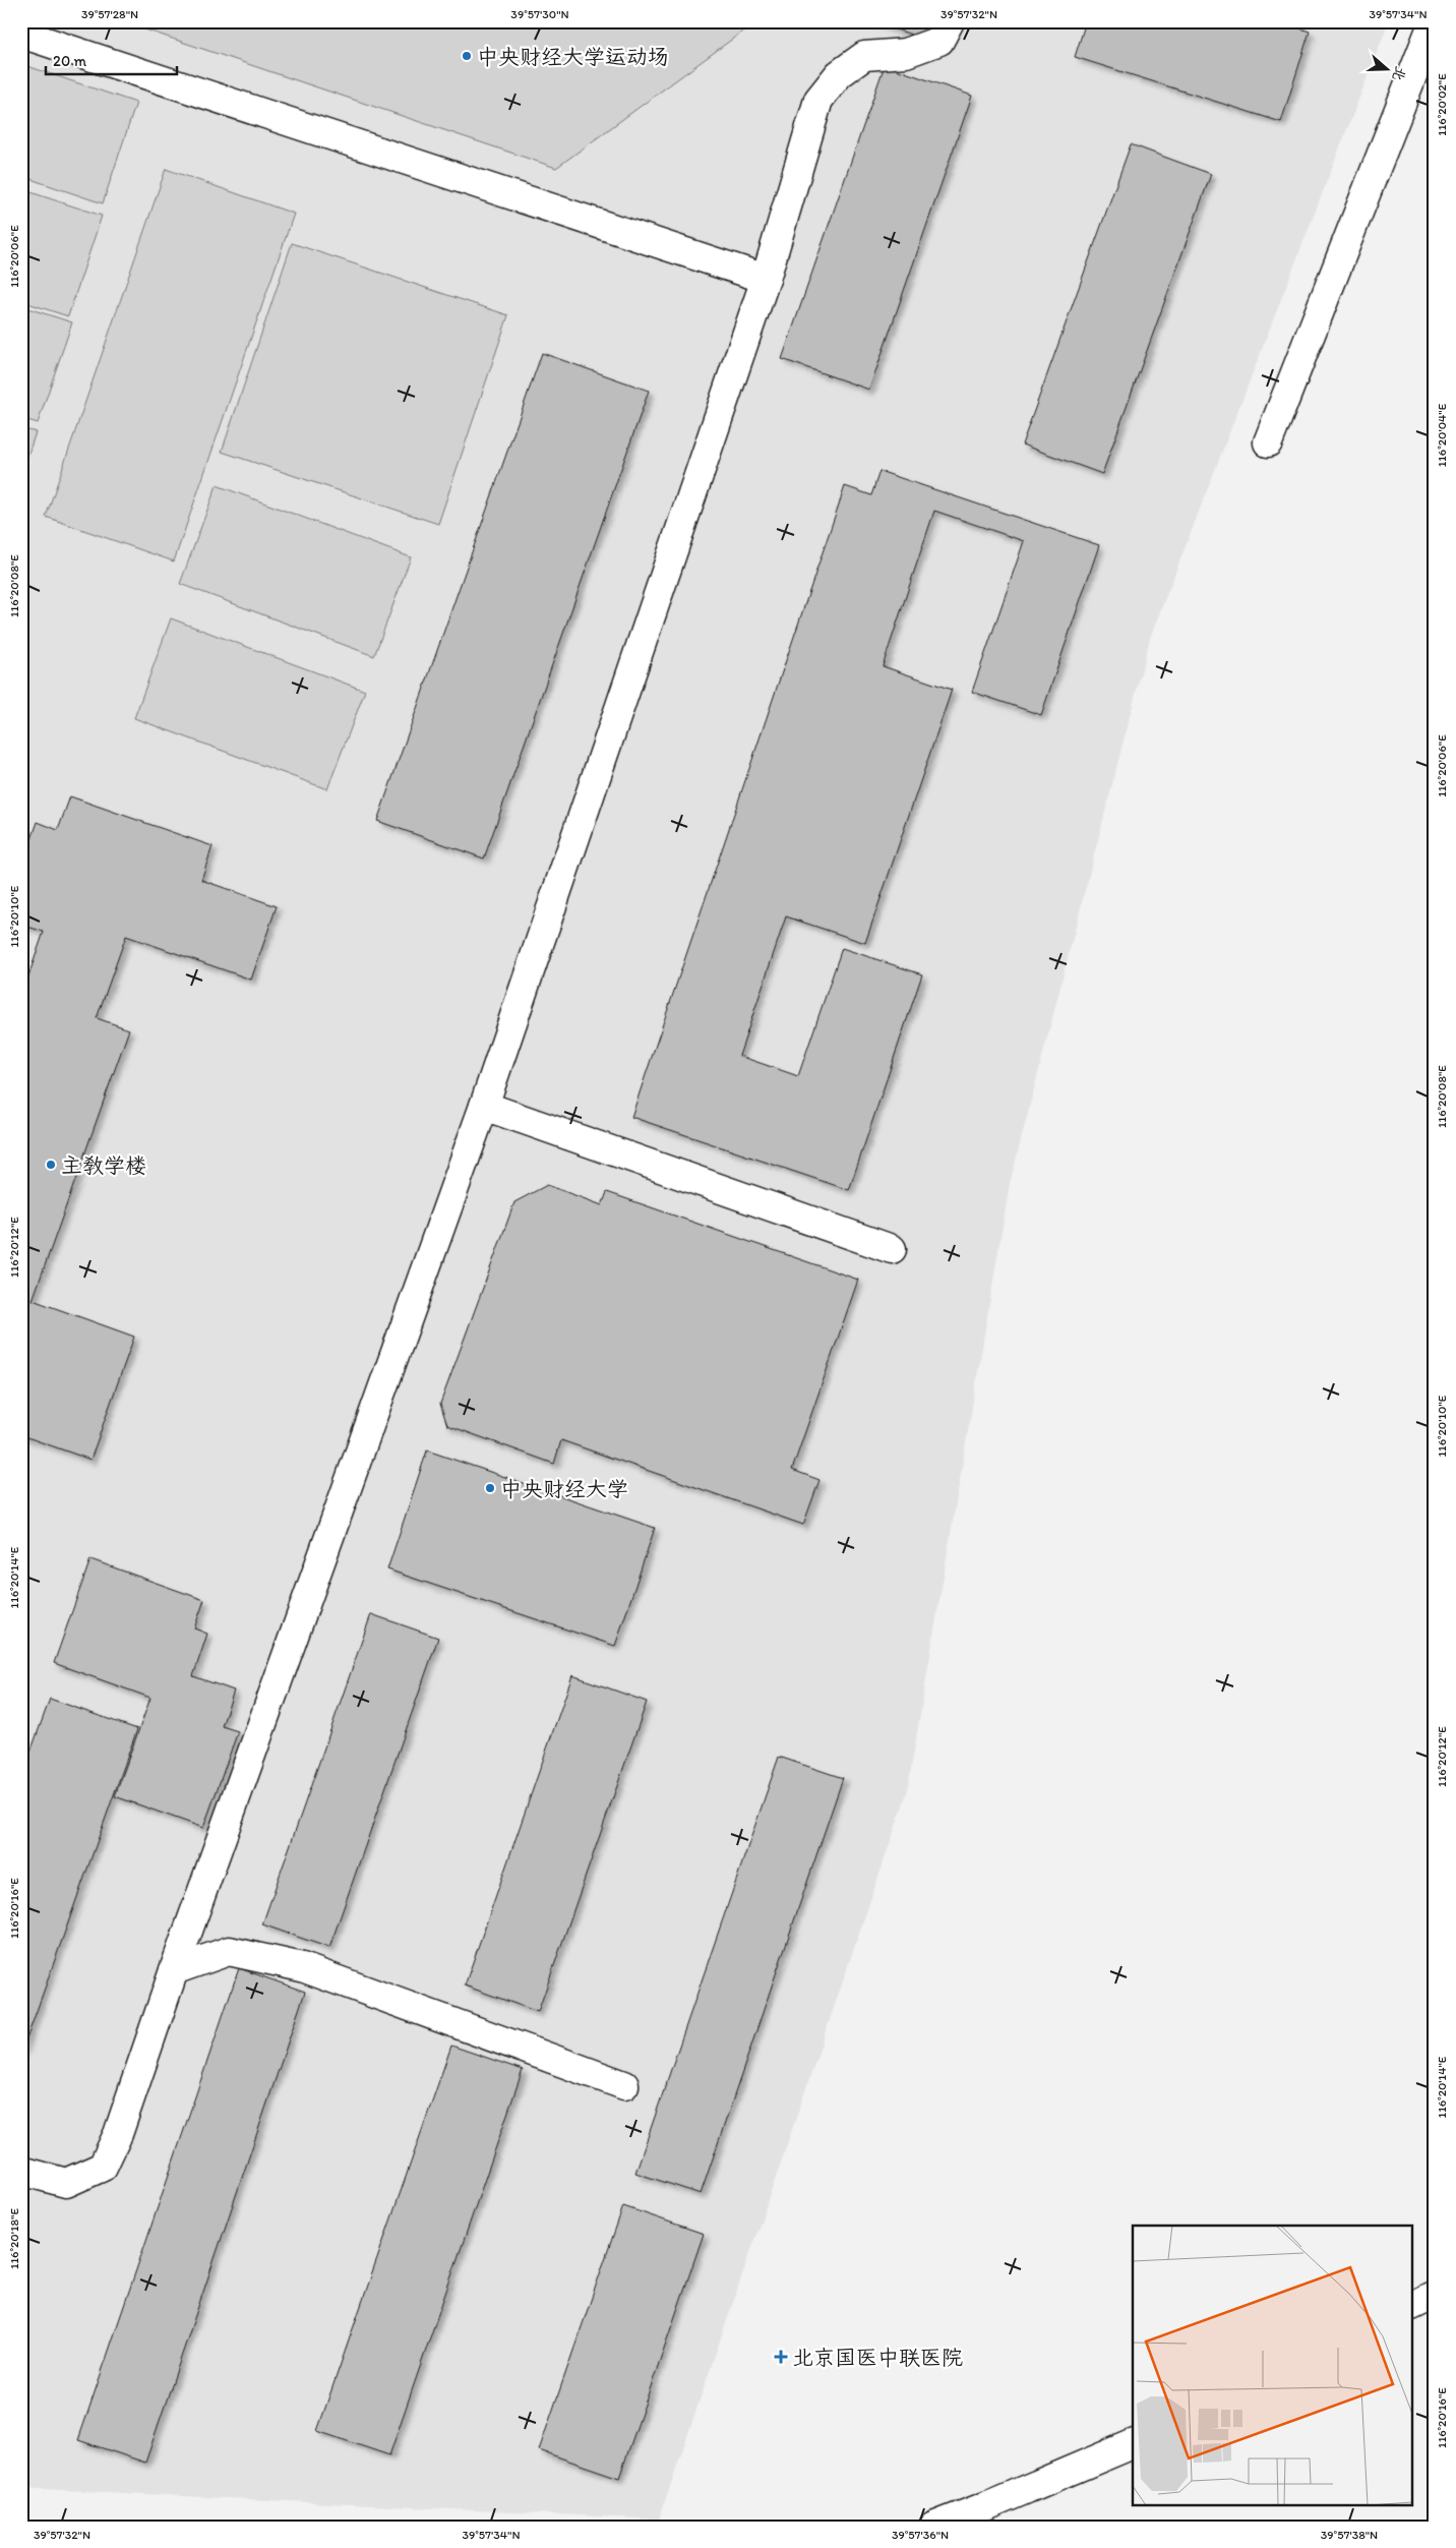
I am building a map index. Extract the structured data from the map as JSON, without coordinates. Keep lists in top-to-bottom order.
{
  "places": {
    "other": ["中央财经大学运动场", "主教学楼", "中央财经大学"],
    "health": ["北京国医中联医院"]
  },
  "scale_bar": "20 m",
  "north": "right",
  "coordinates": [
    "39°57'28\"N",
    "39°57'30\"N",
    "39°57'32\"N",
    "39°57'34\"N",
    "116°20'02\"E",
    "116°20'06\"E",
    "116°20'04\"E",
    "116°20'08\"E",
    "116°20'10\"E",
    "116°20'12\"E",
    "116°20'14\"E",
    "116°20'16\"E",
    "116°20'18\"E",
    "39°57'36\"N",
    "39°57'38\"N"
  ]
}
